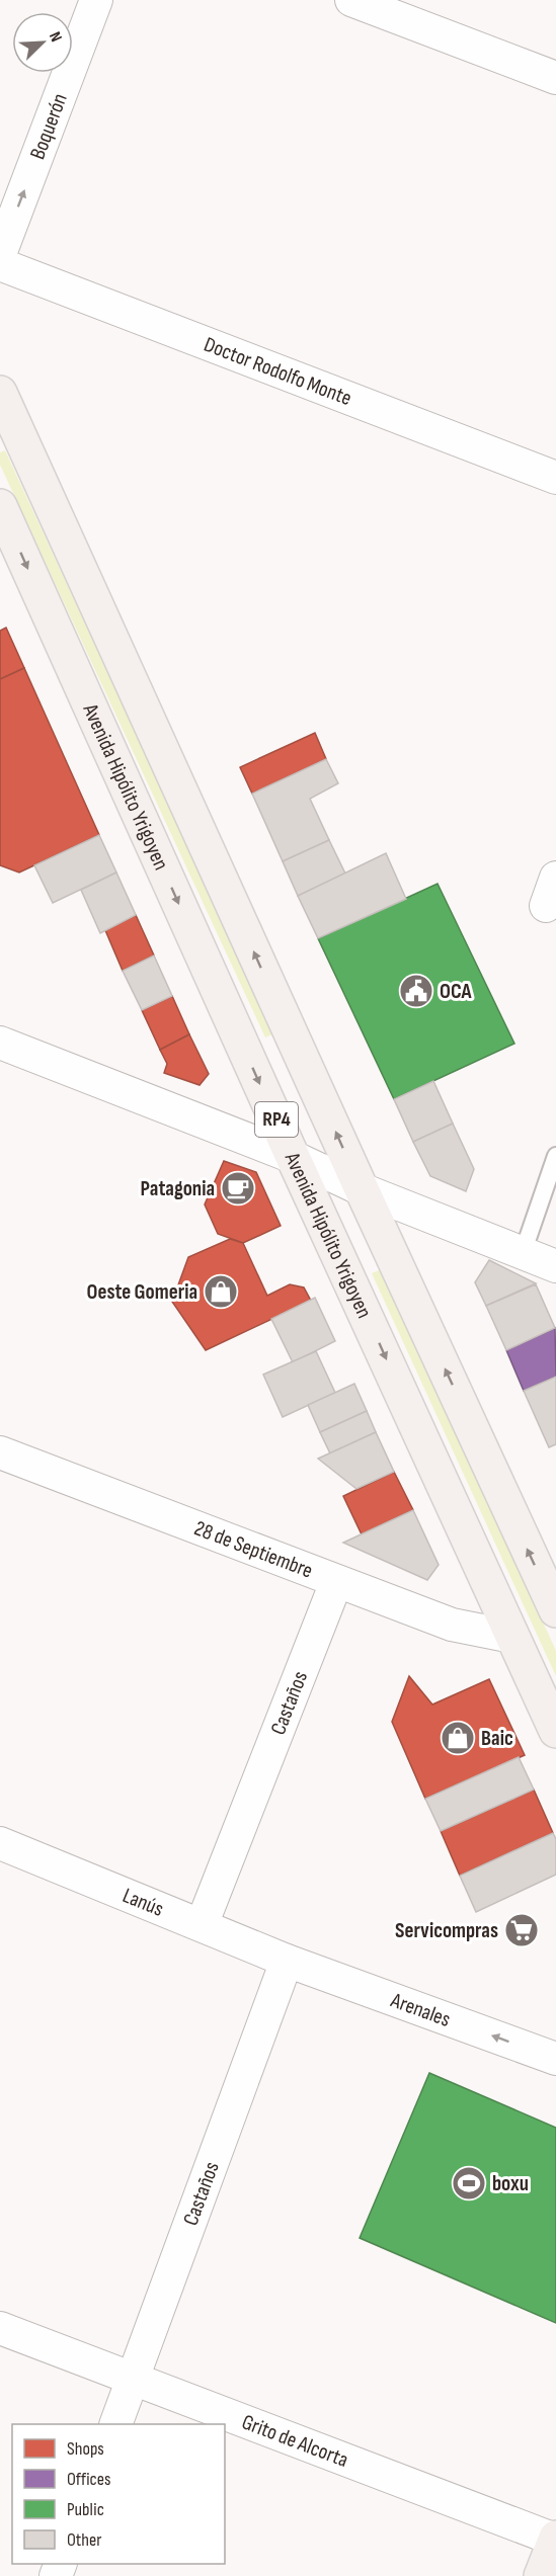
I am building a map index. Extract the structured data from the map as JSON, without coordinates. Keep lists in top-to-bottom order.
{
  "streets": {
    "main road": ["Avenida Hipólito Yrigoyen", "RP4"],
    "street": [
      "Boquerón",
      "Doctor Rodolfo Monte",
      "28 de Septiembre",
      "Castaños",
      "Lanús",
      "Arenales",
      "Grito de Alcorta"
    ]
  },
  "crossings": [
    ["Avenida Hipólito Yrigoyen", "28 de Septiembre"],
    ["28 de Septiembre", "Castaños"],
    ["Castaños", "Lanús"],
    ["Castaños", "Arenales"],
    ["Castaños", "Grito de Alcorta"],
    ["Lanús", "Arenales"]
  ],
  "one_way": ["Boquerón", "Arenales"],
  "places": {
    "public building": ["OCA"],
    "cafe": ["Patagonia"],
    "shop": ["Oeste Gomeria", "Baic"],
    "supermarket": ["Servicompras"],
    "sports": ["boxu"]
  },
  "legend": [
    "Shops",
    "Offices",
    "Public",
    "Other"
  ],
  "north": "top right"
}
